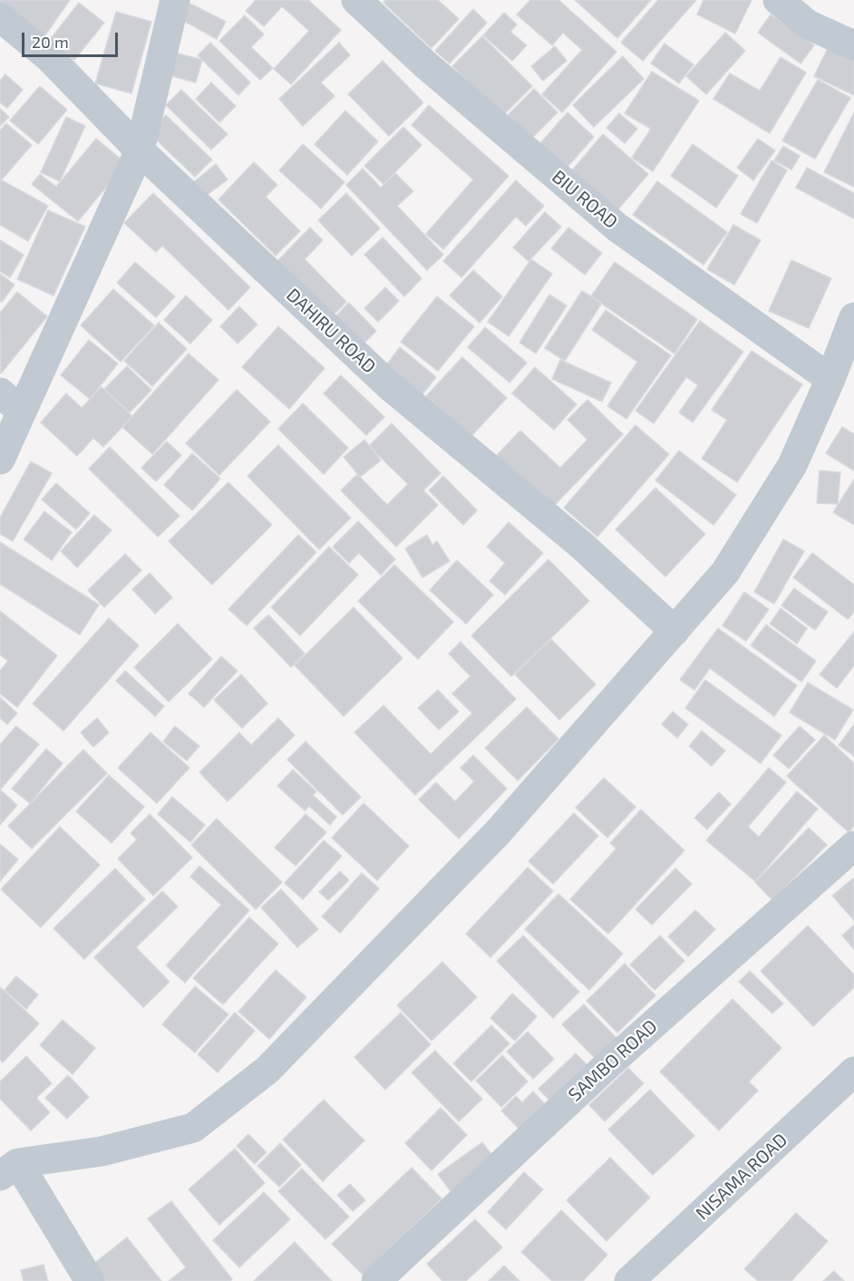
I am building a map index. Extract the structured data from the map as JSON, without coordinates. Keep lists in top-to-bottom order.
{
  "streets": {
    "street": [
      "BIU ROAD",
      "DAHIRU ROAD",
      "SAMBO ROAD",
      "NISAMA ROAD"
    ]
  },
  "scale_bar": "20 m"
}
